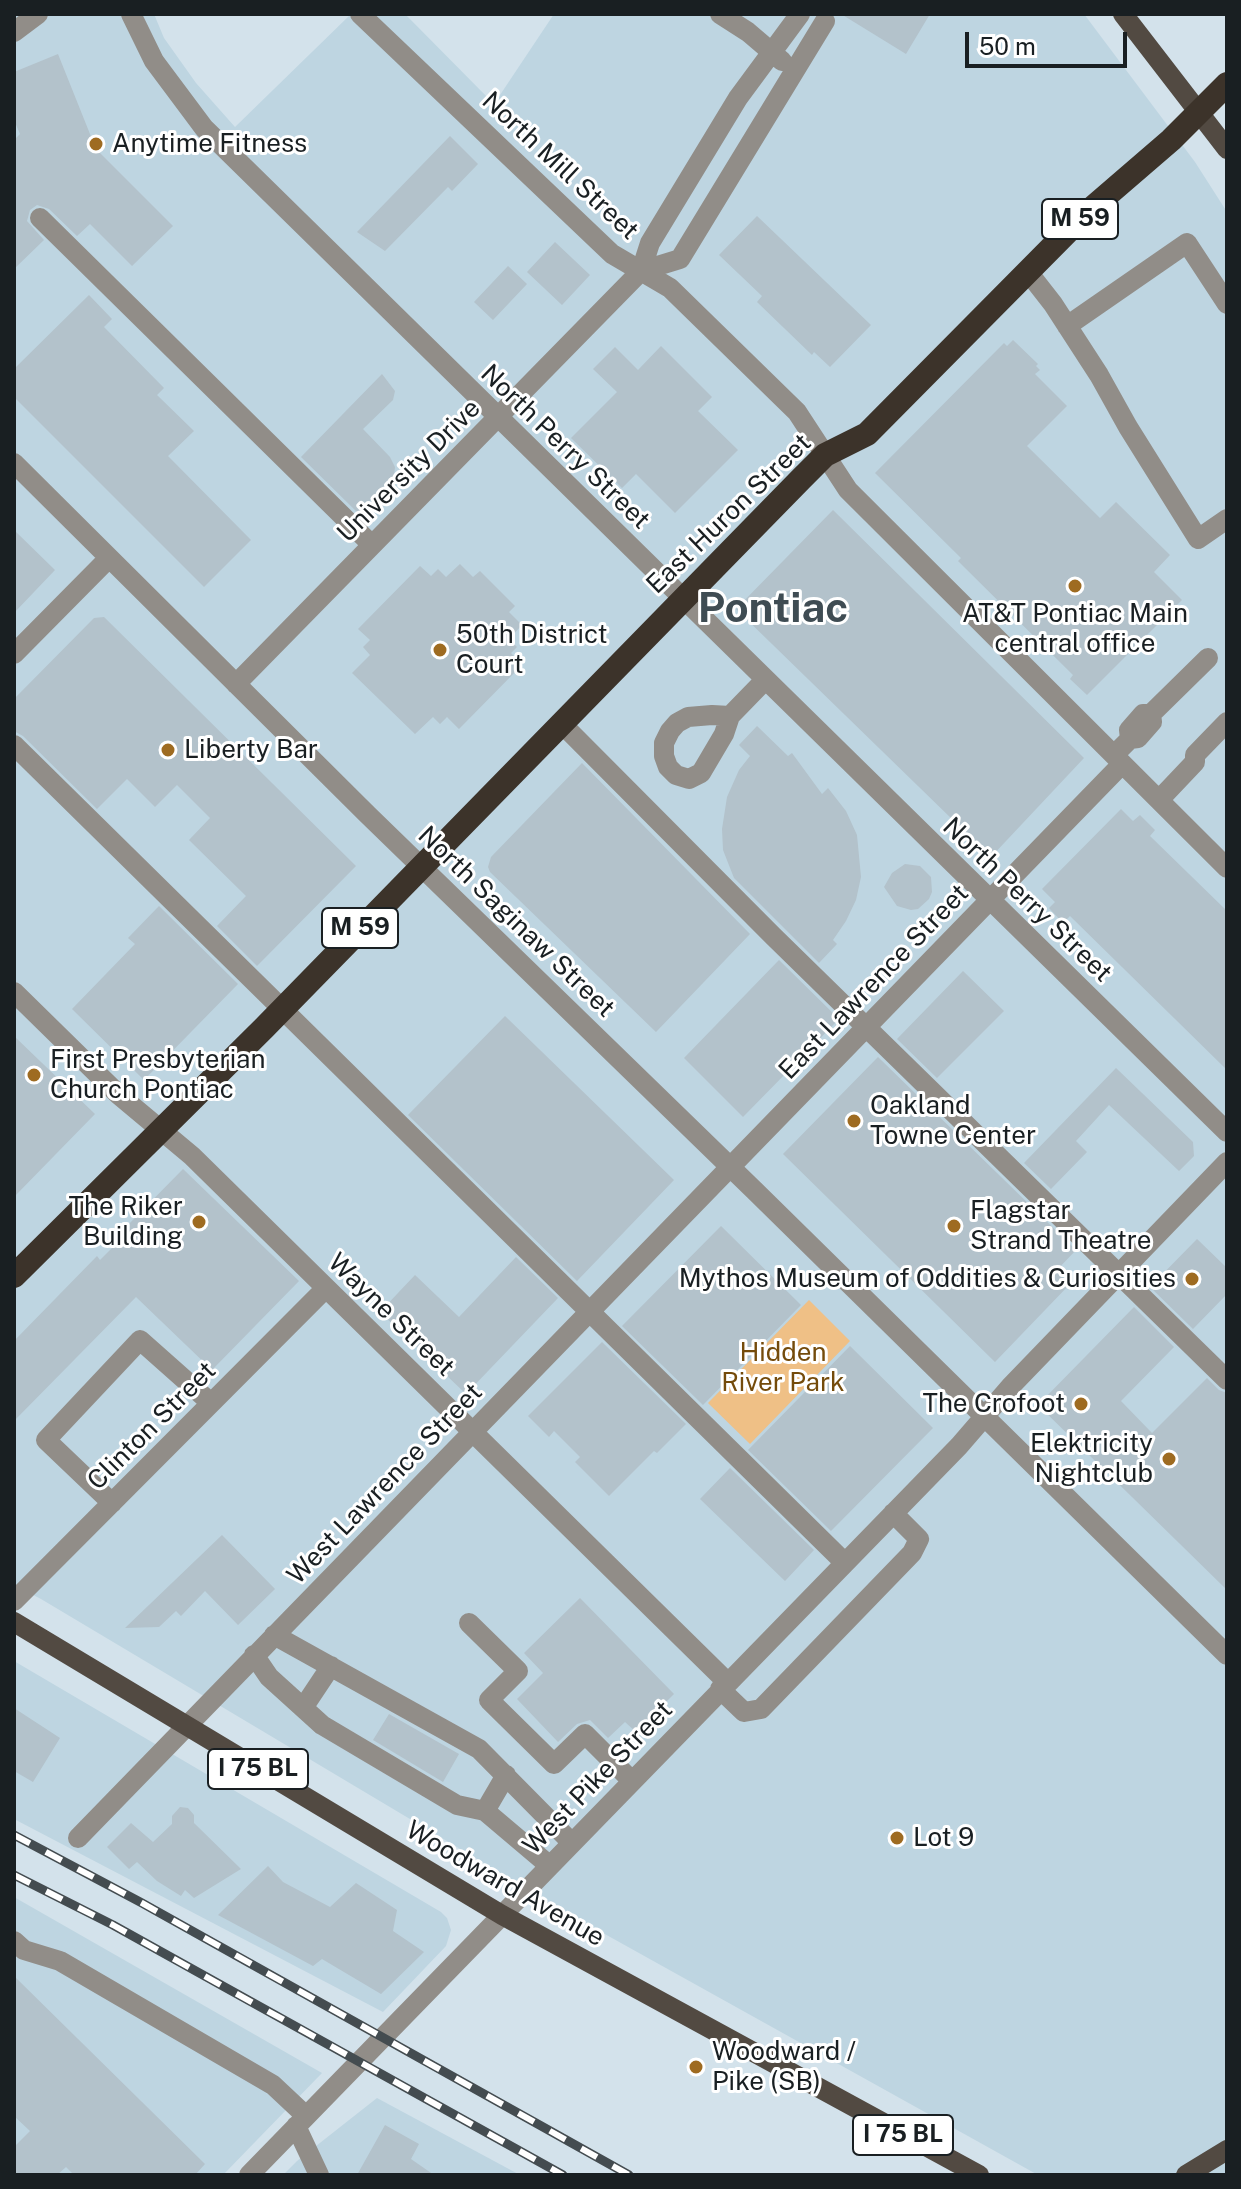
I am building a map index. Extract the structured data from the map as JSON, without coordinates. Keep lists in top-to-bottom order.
{
  "streets": {
    "highway": ["M 59", "East Huron Street"],
    "main road": ["I 75 BL", "Woodward Avenue"],
    "street": [
      "North Mill Street",
      "North Perry Street",
      "University Drive",
      "North Saginaw Street",
      "East Lawrence Street",
      "Wayne Street",
      "Clinton Street",
      "West Lawrence Street",
      "West Pike Street"
    ]
  },
  "crossings": [
    ["North Mill Street", "University Drive"],
    ["North Mill Street", "East Huron Street"],
    ["North Mill Street", "East Lawrence Street"],
    ["M 59", "East Huron Street"],
    ["M 59", "North Saginaw Street"],
    ["M 59", "Wayne Street"],
    ["North Perry Street", "University Drive"],
    ["North Perry Street", "East Huron Street"],
    ["North Perry Street", "East Lawrence Street"],
    ["University Drive", "North Saginaw Street"],
    ["East Huron Street", "North Saginaw Street"],
    ["North Saginaw Street", "East Lawrence Street"],
    ["North Saginaw Street", "West Lawrence Street"],
    ["North Saginaw Street", "West Pike Street"],
    ["East Lawrence Street", "West Lawrence Street"],
    ["Wayne Street", "Clinton Street"],
    ["Wayne Street", "West Lawrence Street"],
    ["Wayne Street", "West Pike Street"],
    ["West Lawrence Street", "Woodward Avenue"],
    ["West Pike Street", "Woodward Avenue"]
  ],
  "districts": ["Pontiac"],
  "parks": ["Hidden River Park"],
  "places": [
    "Anytime Fitness",
    "AT&T Pontiac Main central office",
    "50th District Court",
    "Liberty Bar",
    "First Presbyterian Church Pontiac",
    "Oakland Towne Center",
    "The Riker Building",
    "Flagstar Strand Theatre",
    "Mythos Museum of Oddities & Curiosities",
    "The Crofoot",
    "Elektricity Nightclub",
    "Lot 9",
    "Woodward / Pike (SB)"
  ],
  "scale_bar": "50 m"
}
